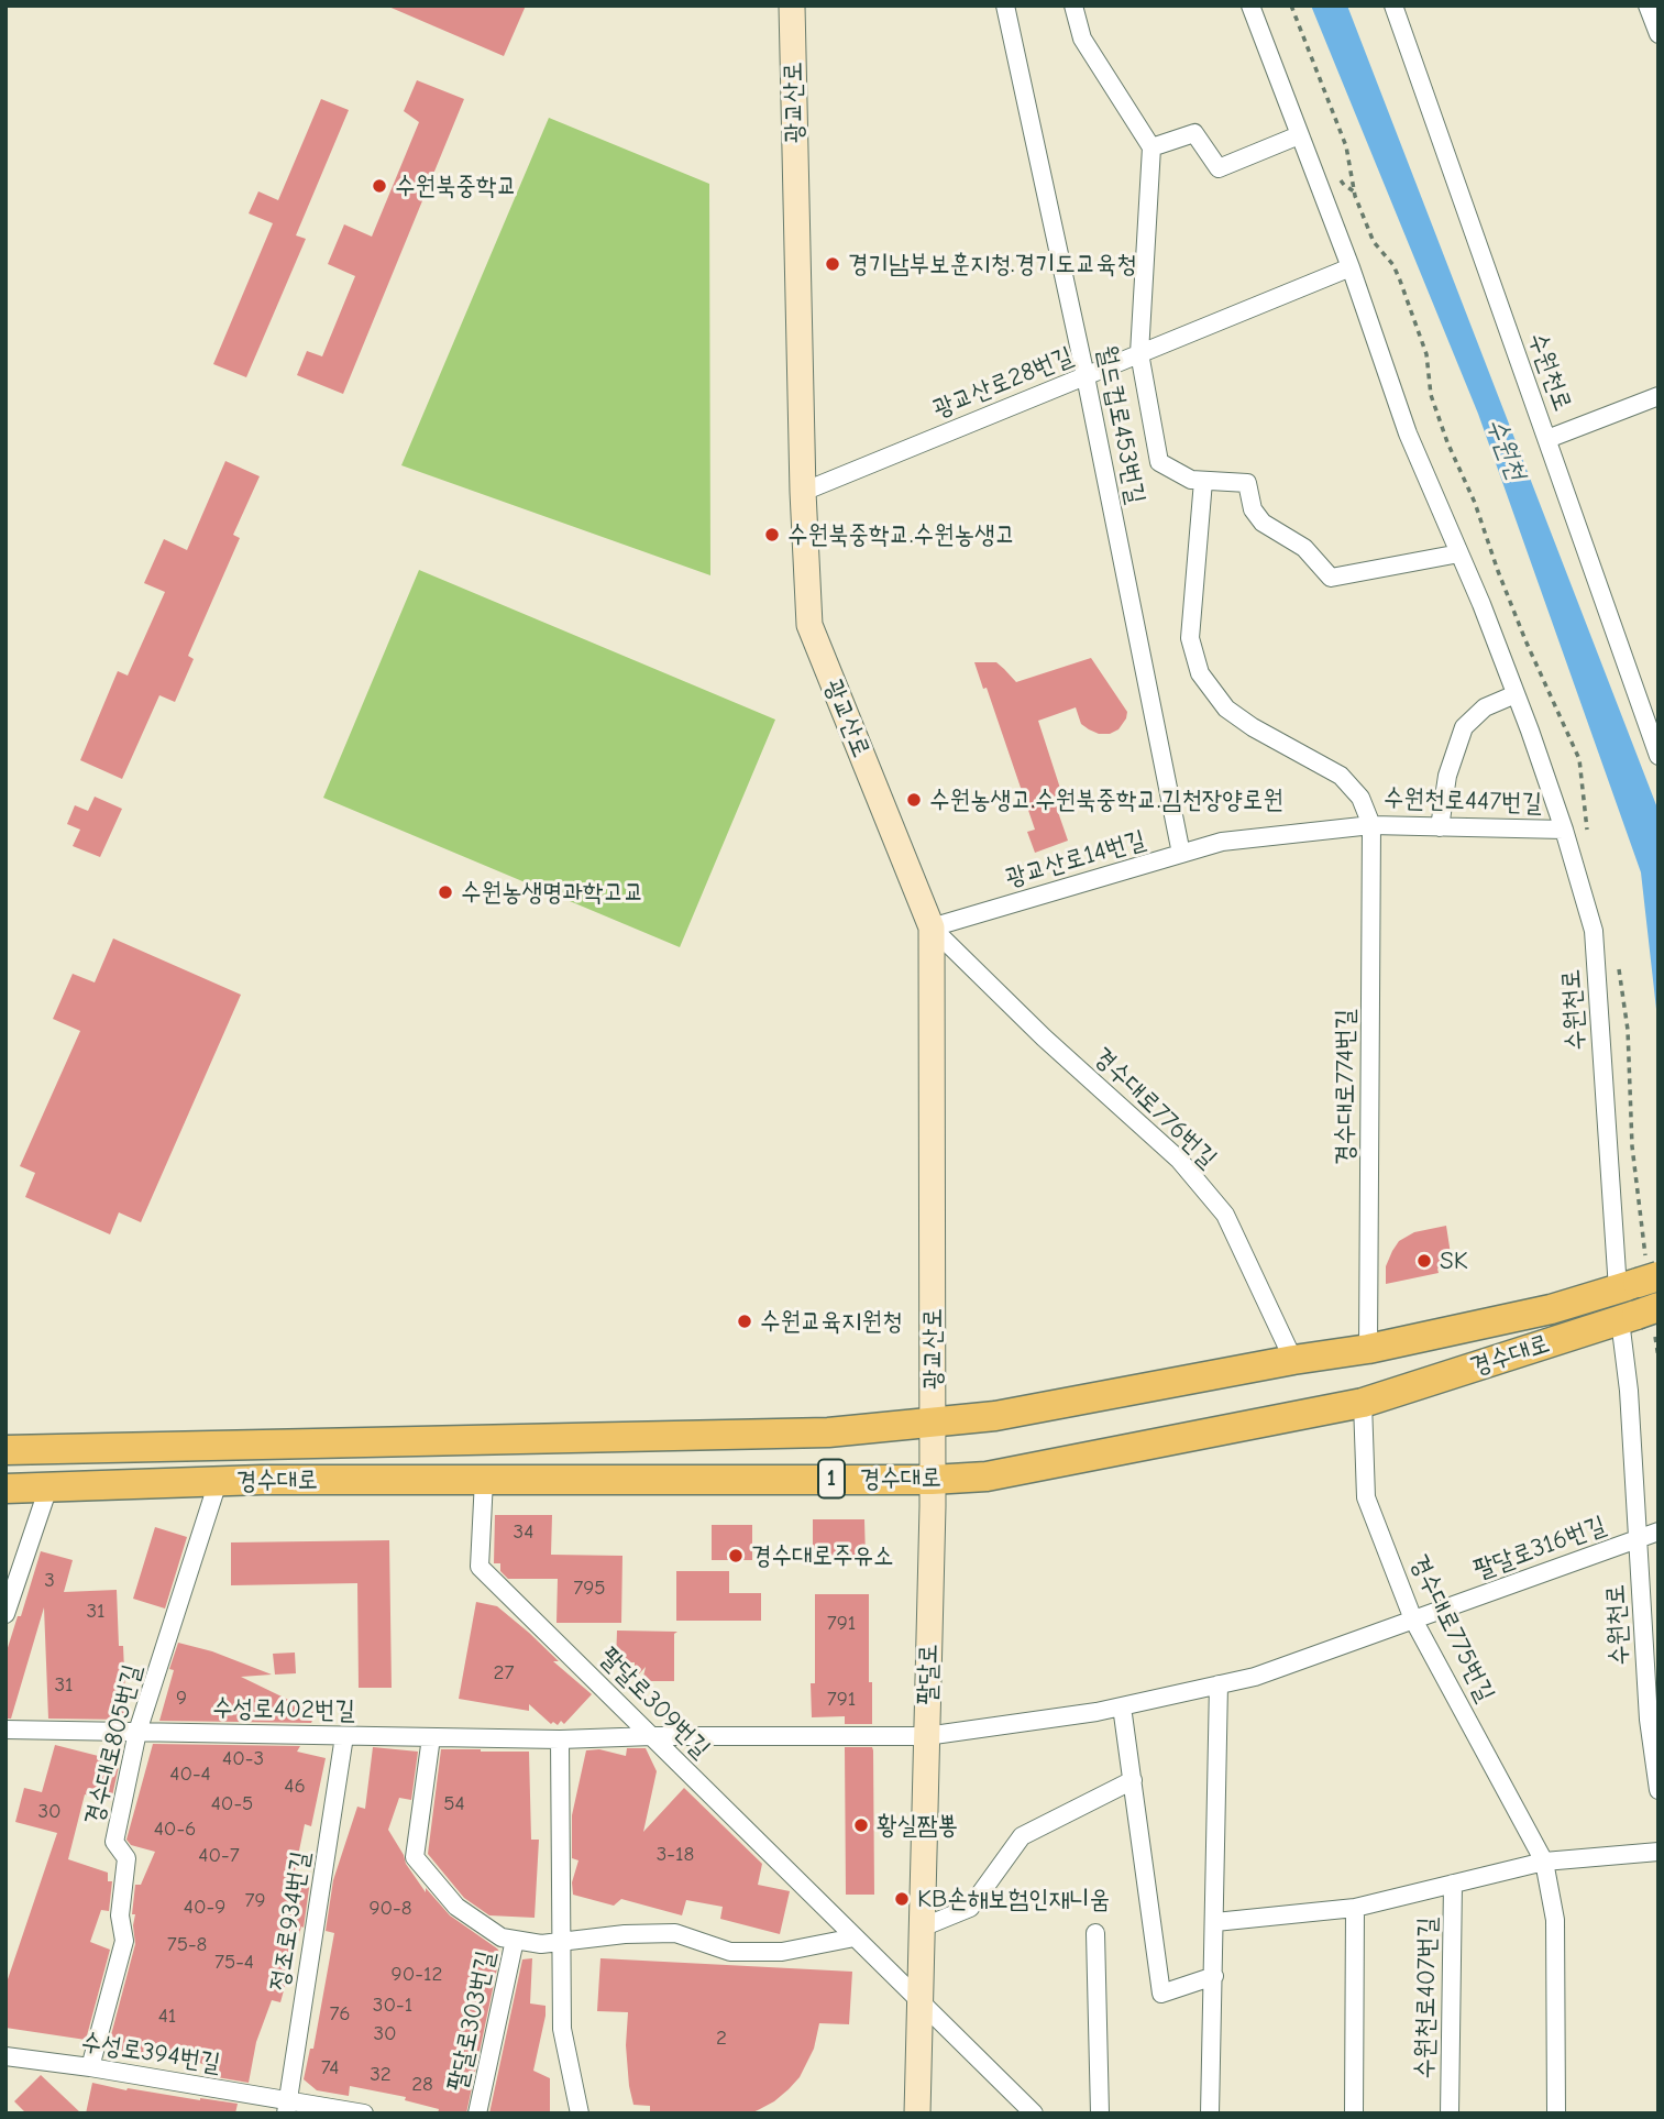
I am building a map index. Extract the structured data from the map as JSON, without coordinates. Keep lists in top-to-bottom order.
{
  "streets": {
    "main road": [
      "광교산로",
      "경수대로",
      "1",
      "팔달로"
    ],
    "street": [
      "수원천로",
      "광교산로28번길",
      "월드컵로453번길",
      "수원천로447번길",
      "광교산로14번길",
      "경수대로774번길",
      "경수대로776번길",
      "팔달로316번길",
      "경수대로775번길",
      "팔달로309번길",
      "수성로402번길",
      "경수대로805번길",
      "정조로934번길",
      "수원천로407번길",
      "팔달로303번길",
      "수성로394번길"
    ]
  },
  "crossings": [
    ["광교산로", "광교산로28번길"],
    ["광교산로", "광교산로14번길"],
    ["광교산로", "경수대로776번길"],
    ["광교산로", "경수대로"],
    ["광교산로", "팔달로"],
    ["수원천로", "광교산로28번길"],
    ["수원천로", "수원천로447번길"],
    ["수원천로", "경수대로"],
    ["수원천로", "팔달로316번길"],
    ["광교산로28번길", "월드컵로453번길"],
    ["월드컵로453번길", "광교산로14번길"],
    ["수원천로447번길", "광교산로14번길"],
    ["수원천로447번길", "경수대로774번길"],
    ["광교산로14번길", "경수대로774번길"],
    ["광교산로14번길", "경수대로776번길"],
    ["경수대로774번길", "경수대로"],
    ["경수대로776번길", "경수대로"],
    ["경수대로", "경수대로775번길"],
    ["경수대로", "팔달로"],
    ["경수대로", "팔달로309번길"],
    ["경수대로", "경수대로805번길"],
    ["팔달로316번길", "경수대로775번길"],
    ["팔달로316번길", "팔달로"],
    ["팔달로316번길", "수성로402번길"],
    ["팔달로", "팔달로309번길"],
    ["팔달로", "수성로402번길"],
    ["팔달로309번길", "수성로402번길"],
    ["수성로402번길", "경수대로805번길"],
    ["수성로402번길", "정조로934번길"],
    ["경수대로805번길", "수성로394번길"],
    ["정조로934번길", "수성로394번길"]
  ],
  "water": ["수원천"],
  "places": [
    "수원북중학교",
    "경기남부보훈지청.경기도교육청",
    "수원북중학교.수원농생고",
    "수원농생고.수원북중학교.김천장양로원",
    "수원농생명과학고교",
    "SK",
    "수원교육지원청",
    "경수대로주유소",
    "황실짬뽕",
    "KB손해보험인재니움"
  ],
  "house_numbers": [
    "34",
    "3",
    "795",
    "31",
    "791",
    "27",
    "31",
    "9",
    "791",
    "40-3",
    "40-4",
    "46",
    "40-5",
    "54",
    "30",
    "40-6",
    "3-18",
    "40-7",
    "79",
    "40-9",
    "90-8",
    "75-8",
    "75-4",
    "90-12",
    "30-1",
    "76",
    "41",
    "30",
    "2",
    "74",
    "32",
    "28"
  ]
}
